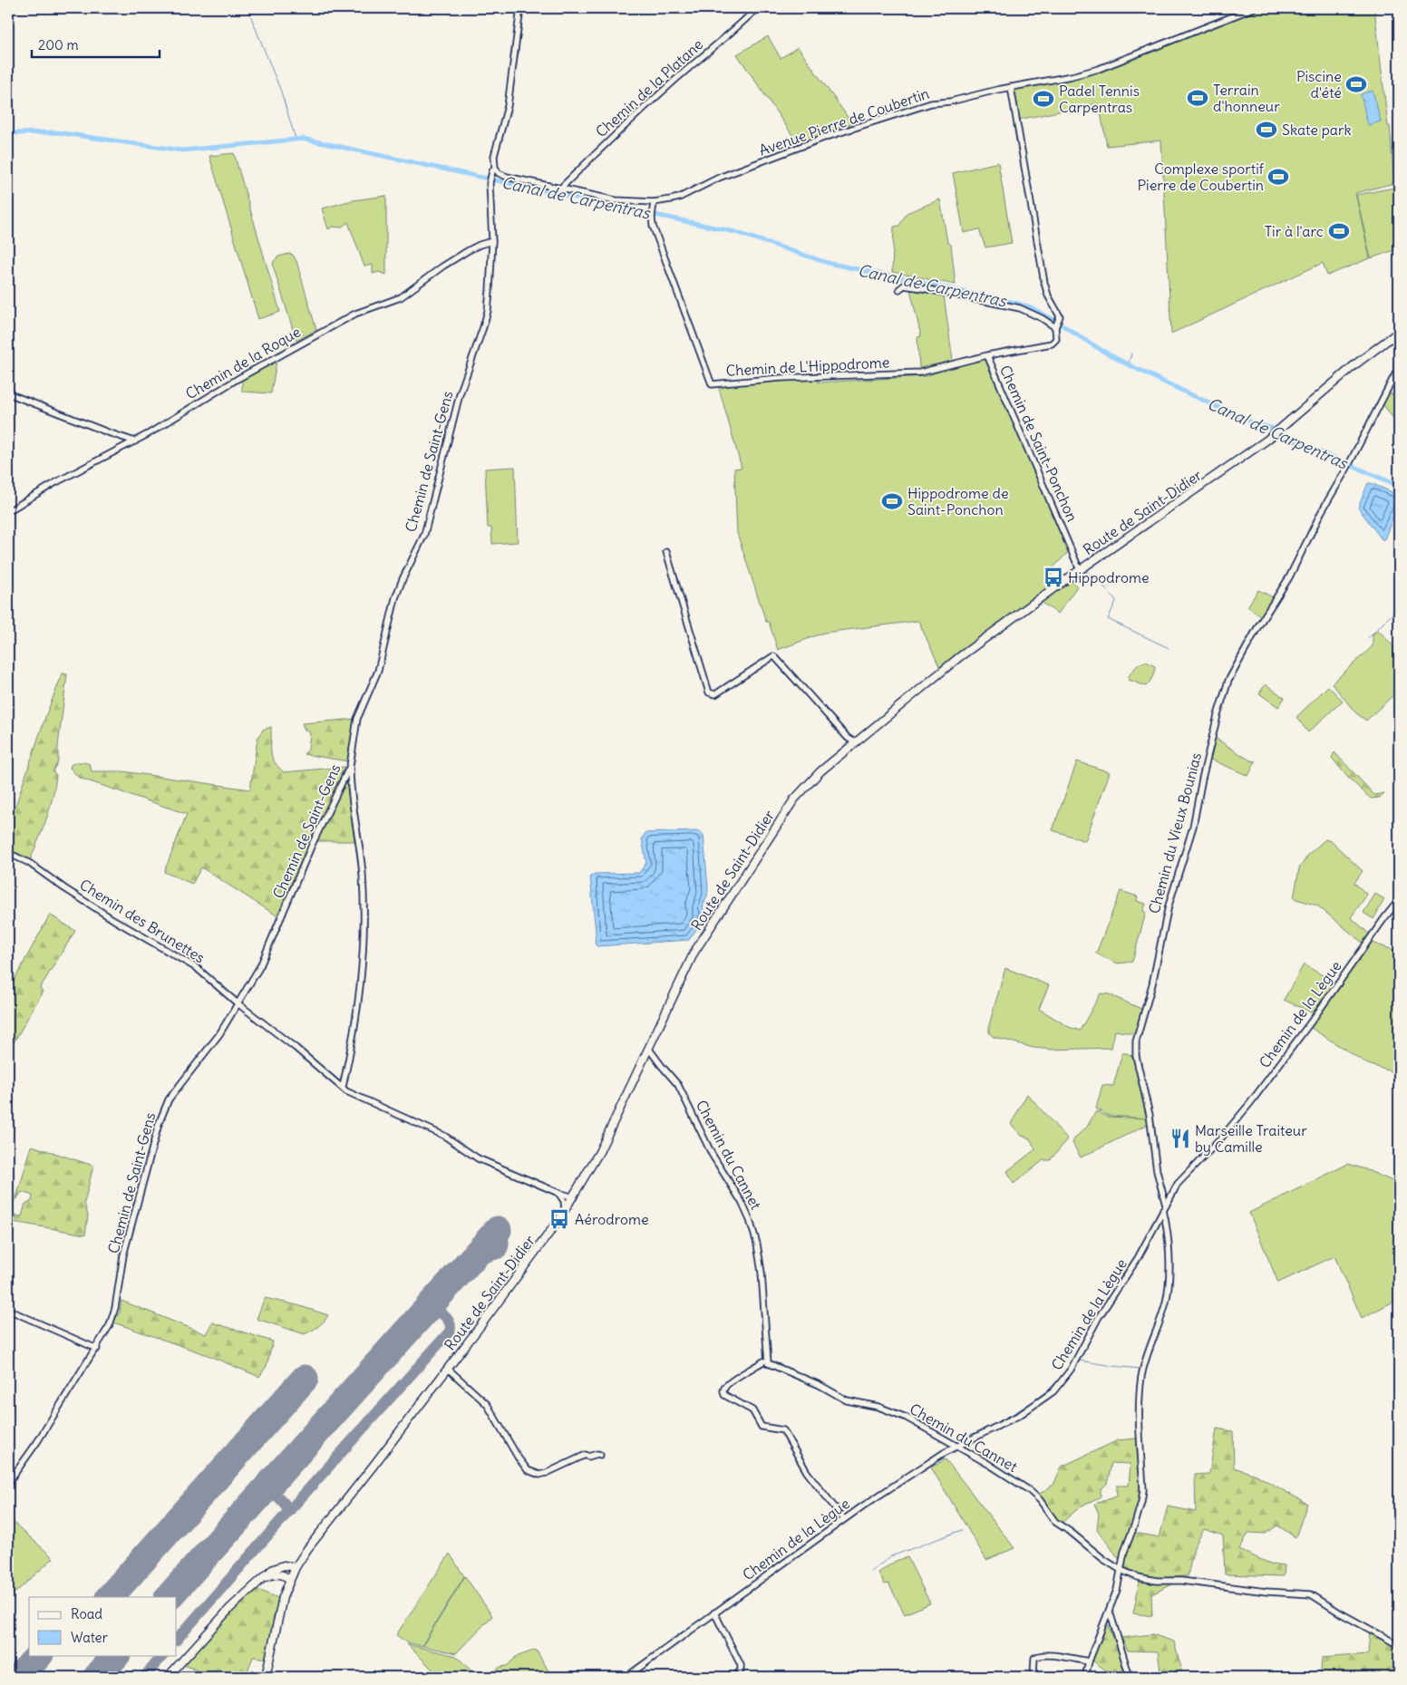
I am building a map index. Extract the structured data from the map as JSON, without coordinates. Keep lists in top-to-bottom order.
{
  "streets": {
    "main road": ["Route de Saint-Didier"],
    "street": [
      "Chemin de la Platane",
      "Avenue Pierre de Coubertin",
      "Chemin de la Roque",
      "Chemin de L'Hippodrome",
      "Chemin de Saint-Ponchon",
      "Chemin de Saint-Gens",
      "Chemin du Vieux Bounias",
      "Chemin des Brunettes",
      "Chemin de la Lègue",
      "Chemin du Cannet"
    ]
  },
  "crossings": [
    ["Chemin de la Platane", "Avenue Pierre de Coubertin"],
    ["Avenue Pierre de Coubertin", "Chemin de L'Hippodrome"],
    ["Avenue Pierre de Coubertin", "Chemin de Saint-Ponchon"],
    ["Avenue Pierre de Coubertin", "Chemin de Saint-Gens"],
    ["Chemin de la Roque", "Chemin de Saint-Gens"],
    ["Chemin de L'Hippodrome", "Chemin de Saint-Ponchon"],
    ["Chemin de Saint-Ponchon", "Route de Saint-Didier"],
    ["Chemin de Saint-Gens", "Chemin des Brunettes"],
    ["Route de Saint-Didier", "Chemin des Brunettes"],
    ["Route de Saint-Didier", "Chemin du Cannet"],
    ["Chemin du Vieux Bounias", "Chemin de la Lègue"],
    ["Chemin du Vieux Bounias", "Chemin du Cannet"],
    ["Chemin de la Lègue", "Chemin du Cannet"]
  ],
  "water": ["Canal de Carpentras"],
  "places": {
    "sports": [
      "Piscine d'été",
      "Terrain d'honneur",
      "Padel Tennis Carpentras",
      "Skate park",
      "Complexe sportif Pierre de Coubertin",
      "Tir à l'arc",
      "Hippodrome de Saint-Ponchon"
    ],
    "bus stop": ["Hippodrome", "Aérodrome"],
    "restaurant": ["Marseille Traiteur by Camille"]
  },
  "legend": ["Road", "Water"],
  "scale_bar": "200 m"
}
